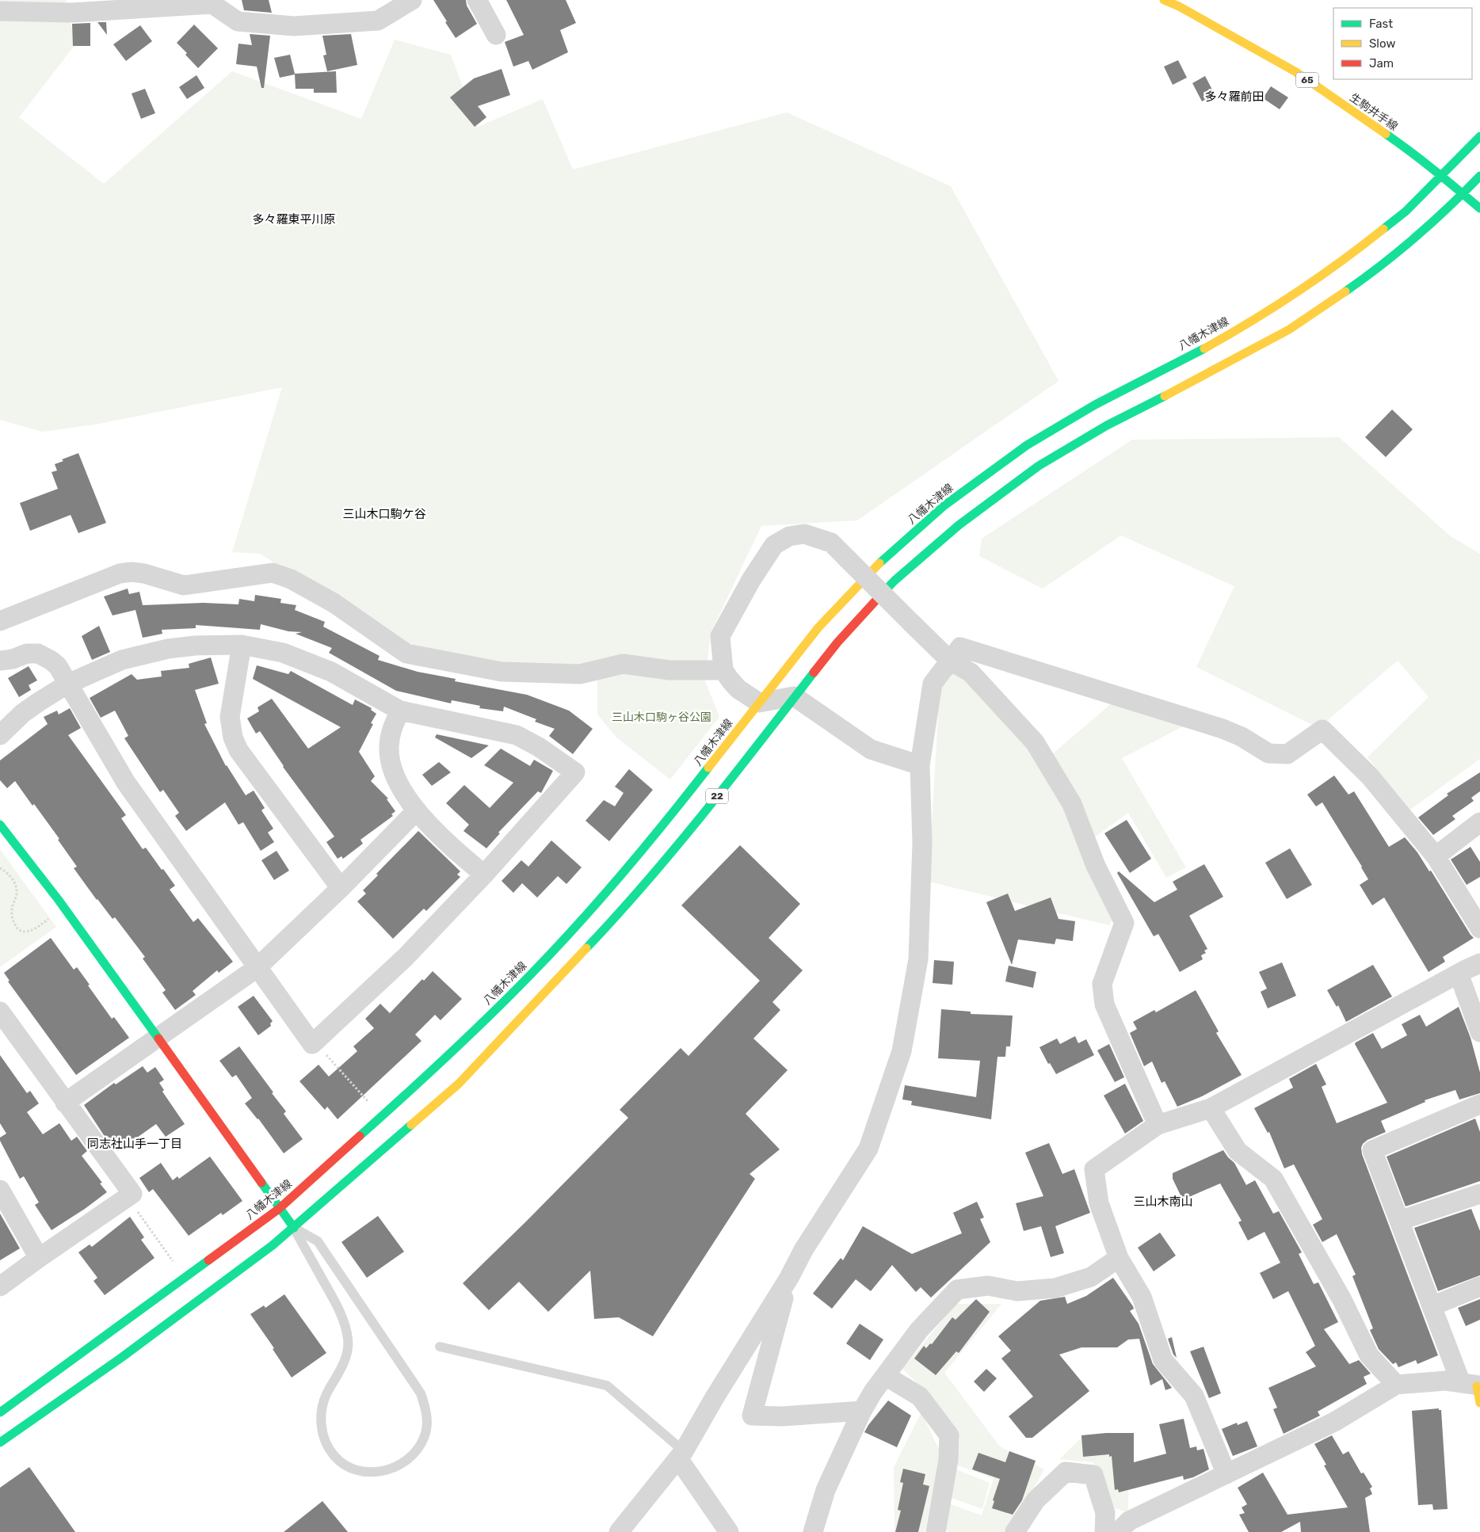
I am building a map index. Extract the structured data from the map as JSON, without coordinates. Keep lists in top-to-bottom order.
{
  "streets": {
    "main road": [
      "65",
      "生駒井手線",
      "八幡木津線",
      "22"
    ]
  },
  "crossings": [
    ["生駒井手線", "八幡木津線"],
    ["生駒井手線", "22"]
  ],
  "districts": [
    "多々羅前田",
    "多々羅東平川原",
    "三山木口駒ケ谷",
    "同志社山手一丁目",
    "三山木南山"
  ],
  "parks": ["三山木口駒ヶ谷公園"],
  "legend": ["Fast", "Slow", "Jam"]
}
